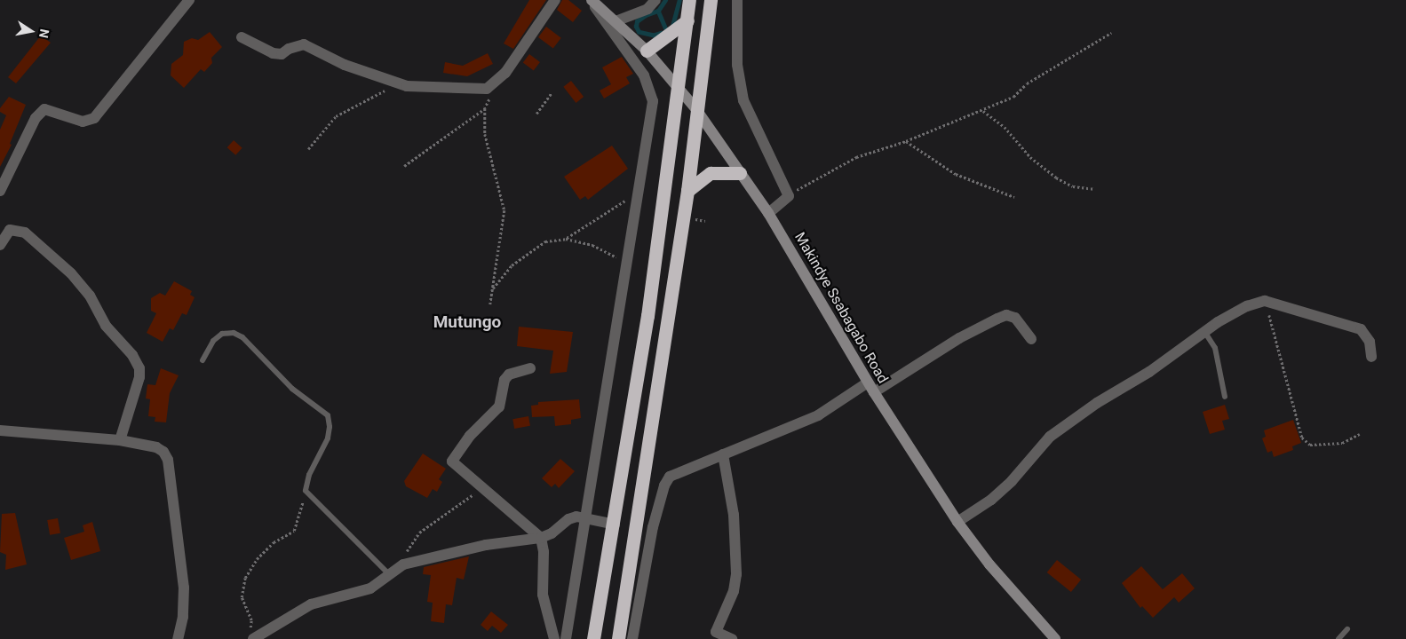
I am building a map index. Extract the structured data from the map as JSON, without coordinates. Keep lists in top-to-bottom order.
{
  "streets": {
    "street": ["Makindye Ssabagabo Road"]
  },
  "districts": ["Mutungo"],
  "north": "right"
}
